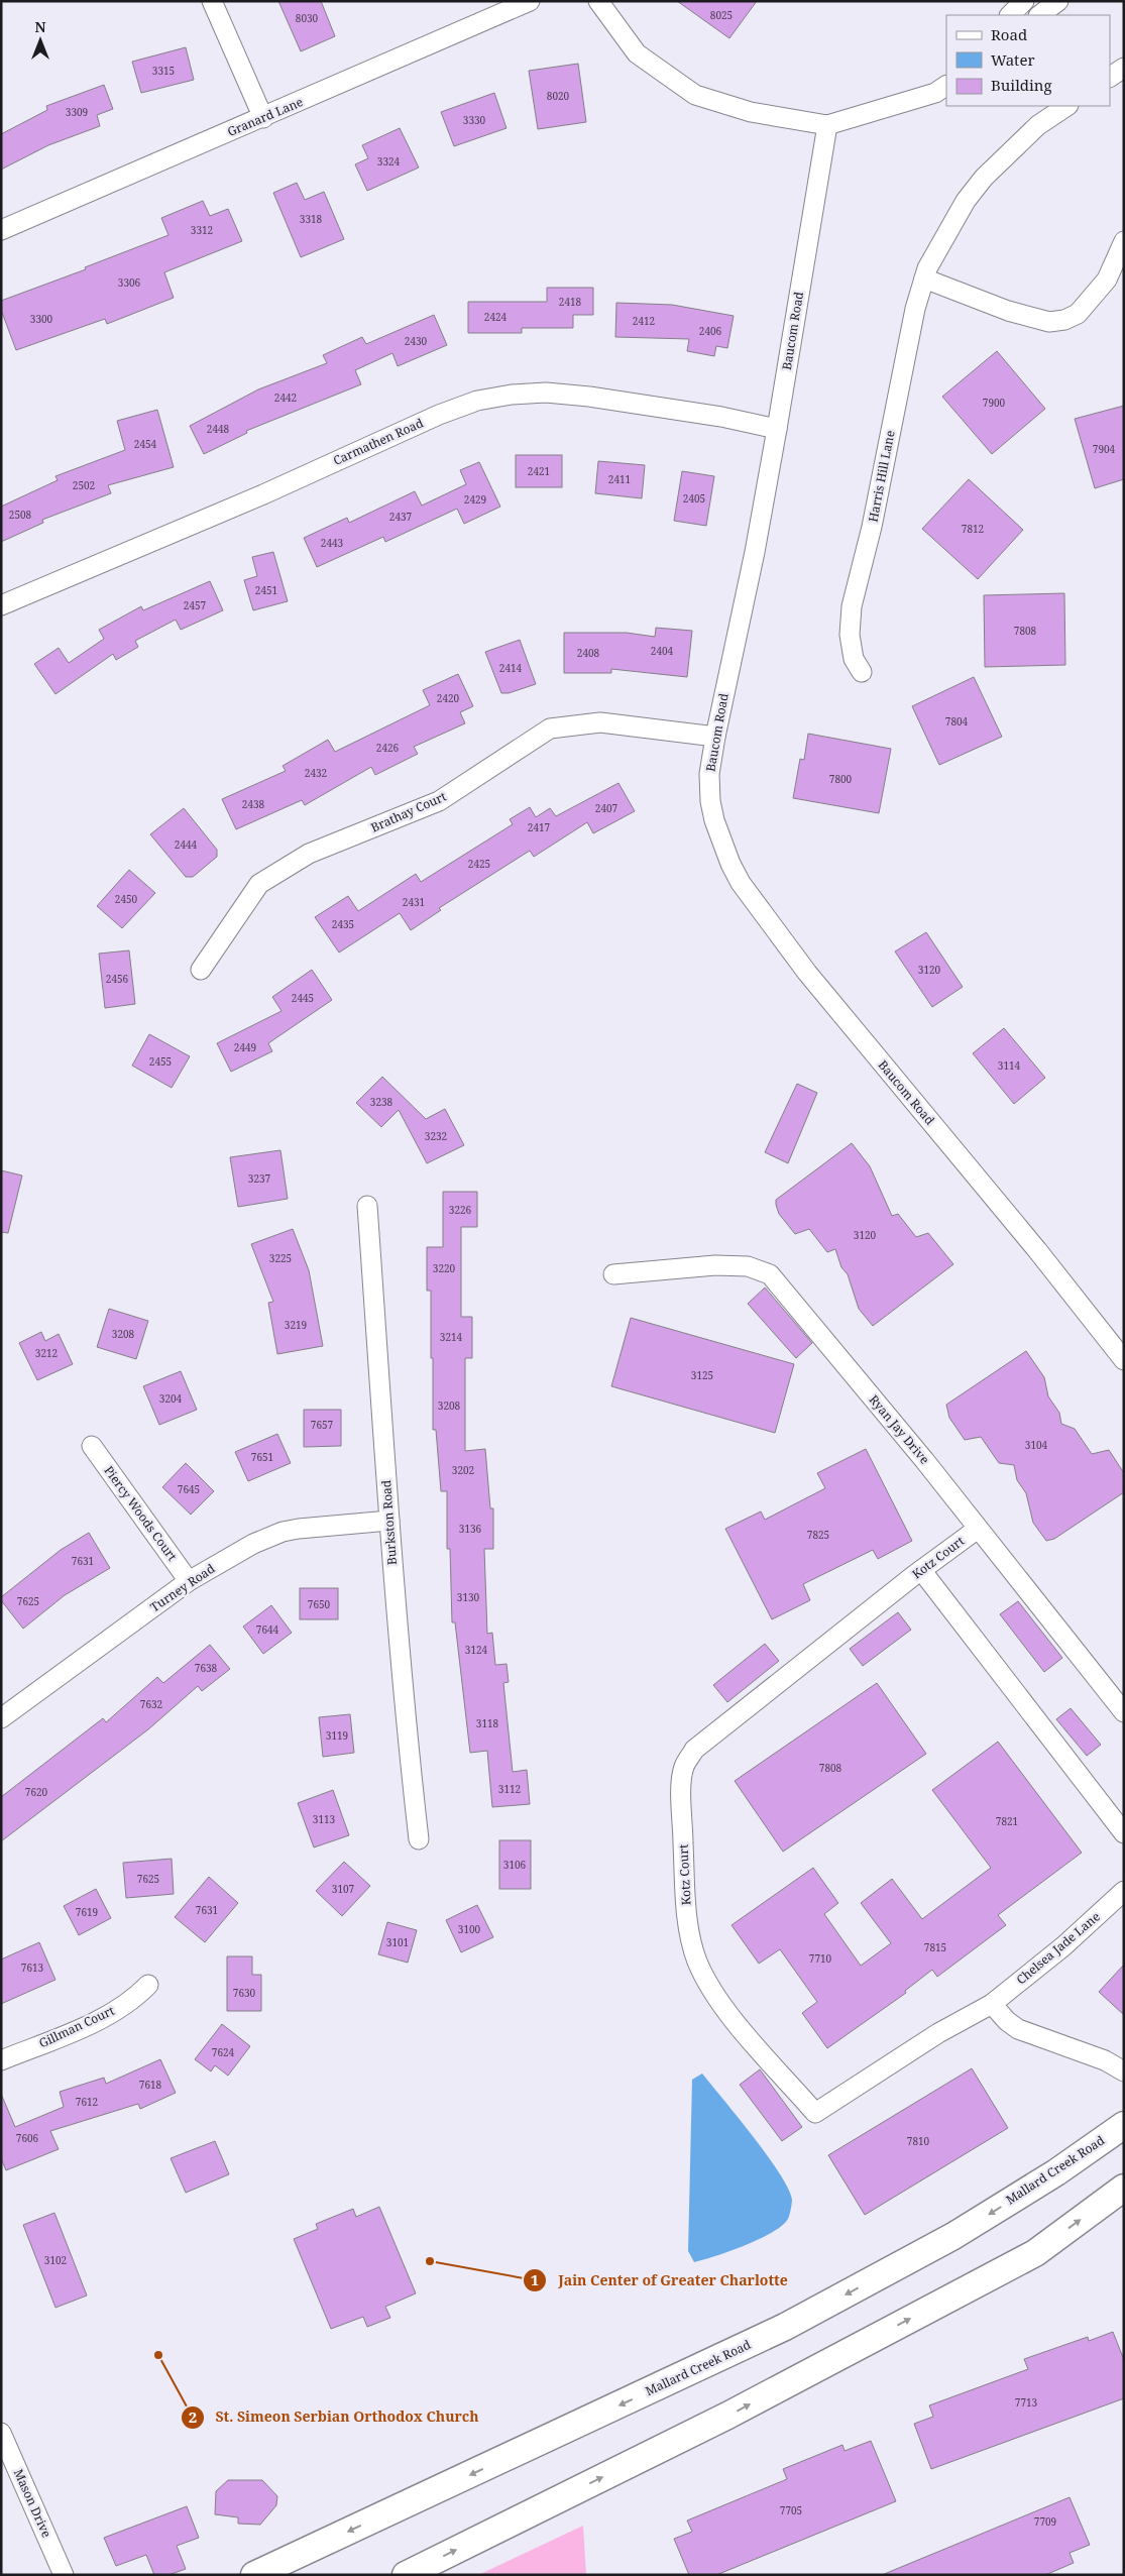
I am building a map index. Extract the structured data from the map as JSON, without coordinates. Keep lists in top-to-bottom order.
{
  "streets": {
    "main road": ["Mallard Creek Road"],
    "street": [
      "Granard Lane",
      "Baucom Road",
      "Carmathen Road",
      "Harris Hill Lane",
      "Brathay Court",
      "Ryan Jay Drive",
      "Piercy Woods Court",
      "Burkston Road",
      "Kotz Court",
      "Turney Road",
      "Chelsea Jade Lane",
      "Gillman Court",
      "Mason Drive"
    ]
  },
  "crossings": [
    ["Baucom Road", "Carmathen Road"],
    ["Baucom Road", "Brathay Court"],
    ["Ryan Jay Drive", "Kotz Court"],
    ["Piercy Woods Court", "Turney Road"],
    ["Burkston Road", "Turney Road"],
    ["Kotz Court", "Chelsea Jade Lane"]
  ],
  "places": ["Jain Center of Greater Charlotte", "St. Simeon Serbian Orthodox Church"],
  "house_numbers": [
    "8025",
    "8030",
    "3315",
    "8020",
    "3309",
    "3330",
    "3324",
    "3318",
    "3312",
    "3306",
    "2418",
    "2424",
    "3300",
    "2412",
    "2406",
    "2430",
    "2442",
    "7900",
    "2448",
    "2454",
    "7904",
    "2421",
    "2411",
    "2502",
    "2405",
    "2429",
    "2508",
    "2437",
    "7812",
    "2443",
    "2451",
    "2457",
    "7808",
    "2404",
    "2408",
    "2414",
    "2420",
    "7804",
    "2426",
    "2432",
    "7800",
    "2438",
    "2407",
    "2417",
    "2444",
    "2425",
    "2450",
    "2431",
    "2435",
    "3120",
    "2456",
    "2445",
    "2449",
    "2455",
    "3114",
    "3238",
    "3232",
    "3237",
    "3226",
    "3120",
    "3225",
    "3220",
    "3219",
    "3208",
    "3214",
    "3212",
    "3125",
    "3204",
    "3208",
    "7657",
    "3104",
    "7651",
    "3202",
    "7645",
    "3136",
    "7825",
    "7631",
    "3130",
    "7625",
    "7650",
    "7644",
    "3124",
    "7638",
    "7632",
    "3118",
    "3119",
    "7808",
    "3112",
    "7620",
    "3113",
    "7821",
    "3106",
    "7625",
    "3107",
    "7631",
    "7619",
    "3100",
    "3101",
    "7815",
    "7710",
    "7613",
    "7630",
    "7624",
    "7618",
    "7612",
    "7606",
    "7810",
    "3102",
    "7713",
    "7705",
    "7709"
  ],
  "legend": ["Road", "Water", "Building"],
  "north": "top"
}
